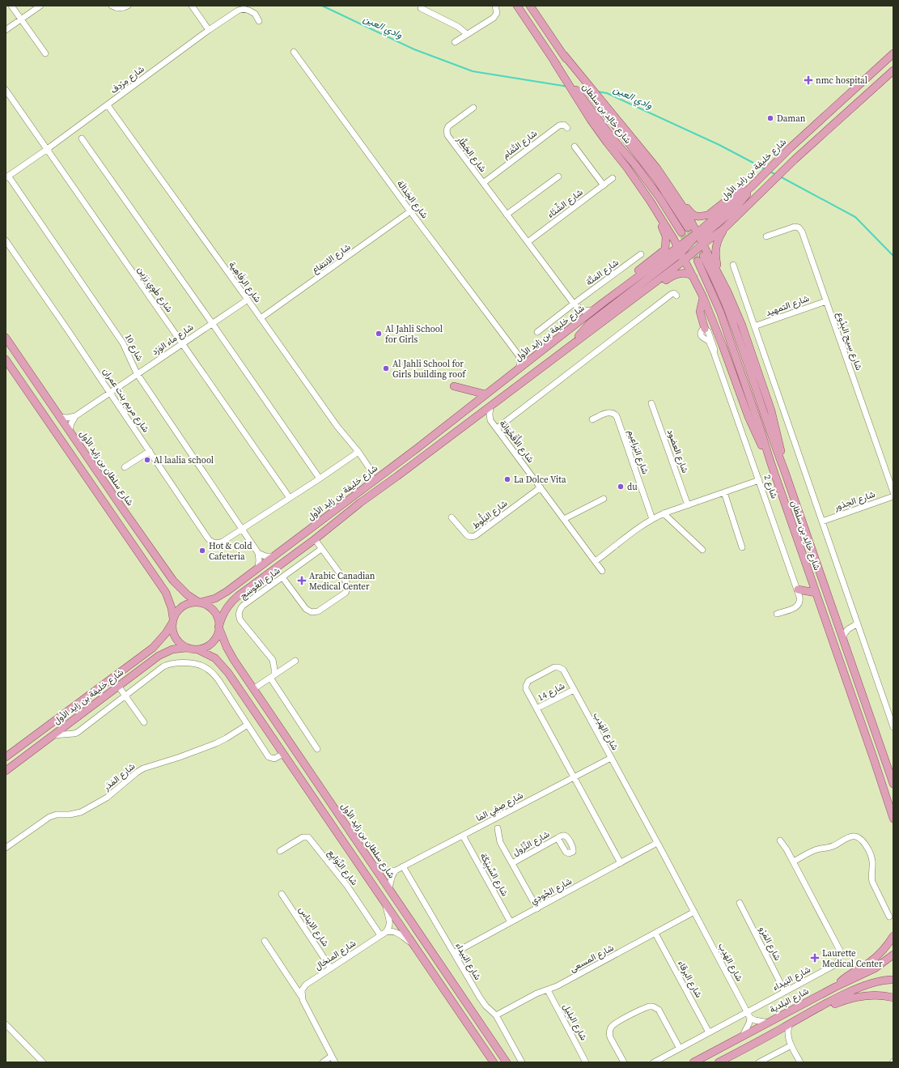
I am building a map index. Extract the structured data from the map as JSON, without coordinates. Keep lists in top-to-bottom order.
{
  "streets": {
    "main road": [
      "شارع خالِد بن سلطان",
      "شارع خليفة بن زايد الأول",
      "شارع سلطان بن زايد الأول",
      "شارع البلدية"
    ],
    "street": [
      "شارع مِرْدِف",
      "شارع التَّمَام",
      "شارع الخِطَّار",
      "شارع الجَدَالَة",
      "شارع الشِّتَاء",
      "شارع الانتفاع",
      "شارع المَتَّة",
      "شارع الرَفَاهِية",
      "شارع طَوِي رَزِين",
      "شارع التمهيد",
      "شارع ماء الوَرْد",
      "شارع سِيح البِدُوع",
      "شارع 10",
      "شارع مريم بنت عمران",
      "شارع الأُقْحُوَانَة",
      "شارع العضود",
      "شارع البَراعِيم",
      "شارع 2",
      "شارع الجذور",
      "شارع البَلُّوط",
      "شارع العُوسَج",
      "شارع 14",
      "شارع الهَدِب",
      "شارع المَدَر",
      "شارع صِفِي المَا",
      "شارع النِّزُول",
      "شارع النِّوَايِع",
      "شارع السِّبِيْكَة",
      "شارع الجُودِي",
      "شارع الايناس",
      "شارع المَرْو",
      "شارع المنخال",
      "شارع المسعى",
      "شارع البَيداء",
      "شارع البرقاء",
      "شارع البليل"
    ]
  },
  "crossings": [
    ["شارع مِرْدِف", "شارع الرَفَاهِية"],
    ["شارع مِرْدِف", "شارع طَوِي رَزِين"],
    ["شارع مِرْدِف", "شارع 10"],
    ["شارع التَّمَام", "شارع الخِطَّار"],
    ["شارع الخِطَّار", "شارع خليفة بن زايد الأول"],
    ["شارع الخِطَّار", "شارع الشِّتَاء"],
    ["شارع الخِطَّار", "شارع المَتَّة"],
    ["شارع خليفة بن زايد الأول", "شارع سلطان بن زايد الأول"],
    ["شارع الجَدَالَة", "شارع الانتفاع"],
    ["شارع الانتفاع", "شارع الرَفَاهِية"],
    ["شارع الرَفَاهِية", "شارع ماء الوَرْد"],
    ["شارع الرَفَاهِية", "شارع مريم بنت عمران"],
    ["شارع طَوِي رَزِين", "شارع ماء الوَرْد"],
    ["شارع طَوِي رَزِين", "شارع مريم بنت عمران"],
    ["شارع التمهيد", "شارع سِيح البِدُوع"],
    ["شارع ماء الوَرْد", "شارع 10"],
    ["شارع ماء الوَرْد", "شارع مريم بنت عمران"],
    ["شارع 10", "شارع مريم بنت عمران"],
    ["شارع الأُقْحُوَانَة", "شارع البَلُّوط"],
    ["شارع 14", "شارع الهَدِب"],
    ["شارع الهَدِب", "شارع صِفِي المَا"],
    ["شارع الهَدِب", "شارع الجُودِي"],
    ["شارع الهَدِب", "شارع المسعى"],
    ["شارع الهَدِب", "شارع البَيداء"],
    ["شارع صِفِي المَا", "شارع السِّبِيْكَة"],
    ["شارع صِفِي المَا", "شارع البَيداء"],
    ["شارع النِّزُول", "شارع الجُودِي"],
    ["شارع النِّوَايِع", "شارع المنخال"],
    ["شارع السِّبِيْكَة", "شارع الجُودِي"],
    ["شارع الجُودِي", "شارع البَيداء"],
    ["شارع الايناس", "شارع المنخال"],
    ["شارع المَرْو", "شارع البَيداء"],
    ["شارع المسعى", "شارع البَيداء"],
    ["شارع المسعى", "شارع البرقاء"],
    ["شارع المسعى", "شارع البليل"],
    ["شارع البَيداء", "شارع البرقاء"]
  ],
  "water": ["وادي العين"],
  "places": {
    "health": ["nmc hospital", "Arabic Canadian Medical Center", "Laurette Medical Center"],
    "other": [
      "Daman",
      "Al Jahli School for Girls",
      "Al Jahli School for Girls building roof",
      "Al laalia school",
      "La Dolce Vita",
      "du",
      "Hot & Cold Cafeteria"
    ]
  }
}
